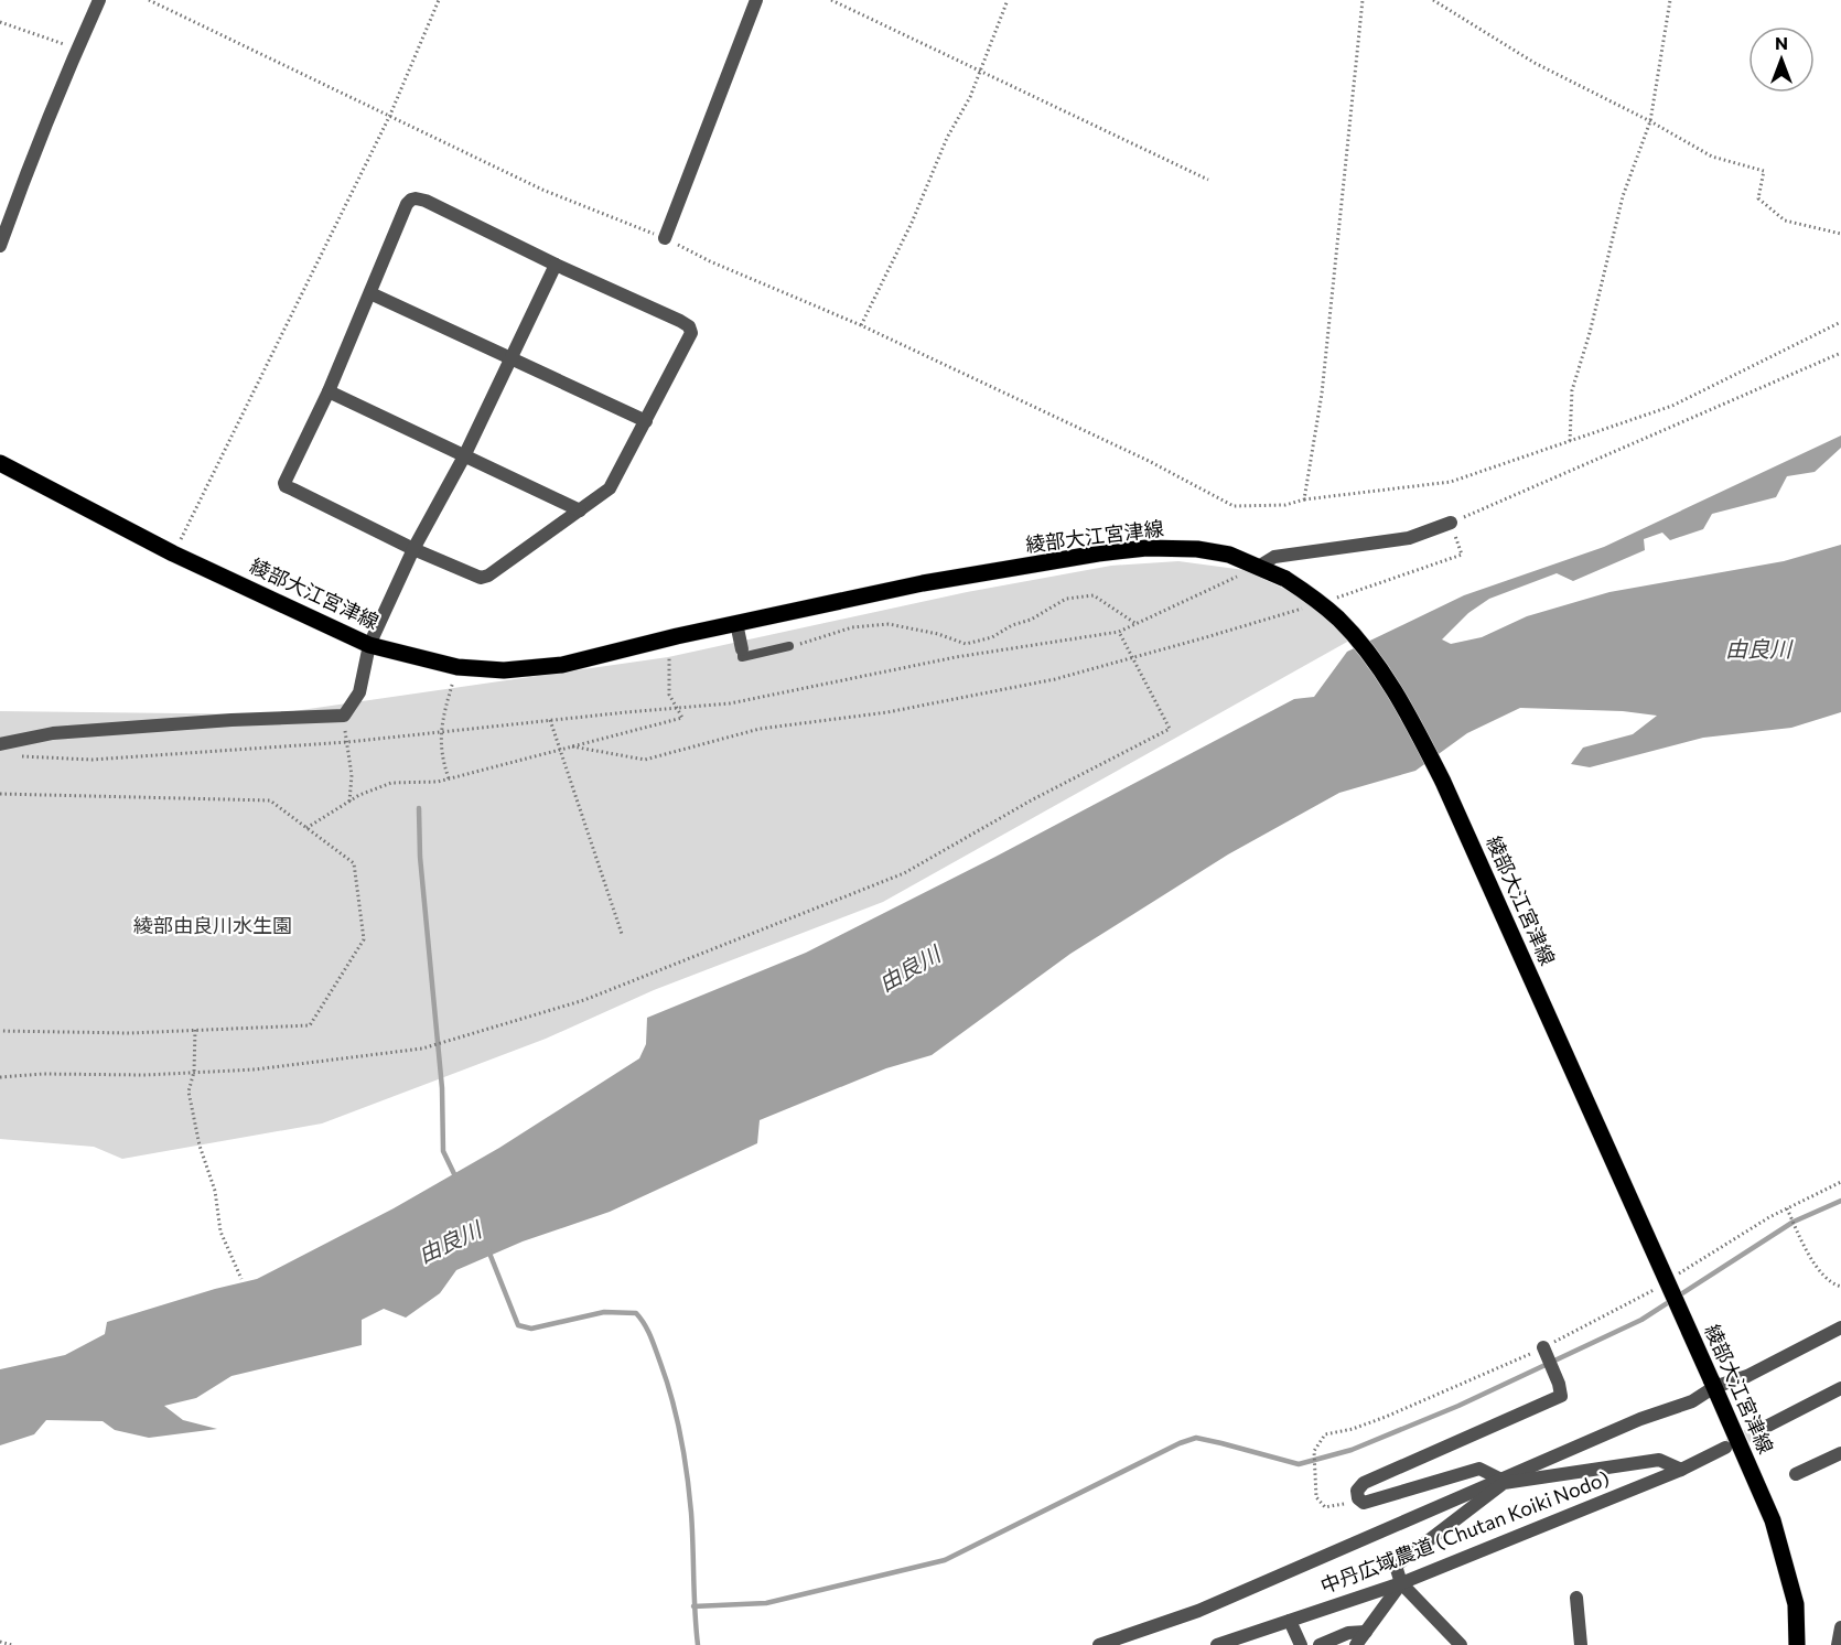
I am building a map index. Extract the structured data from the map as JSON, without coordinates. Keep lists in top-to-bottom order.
{
  "streets": {
    "main road": ["綾部大江宮津線"],
    "street": ["中丹広域農道 (Chutan Koiki Nodo)"]
  },
  "water": ["由良川"],
  "parks": ["綾部由良川水生園"],
  "north": "top"
}
